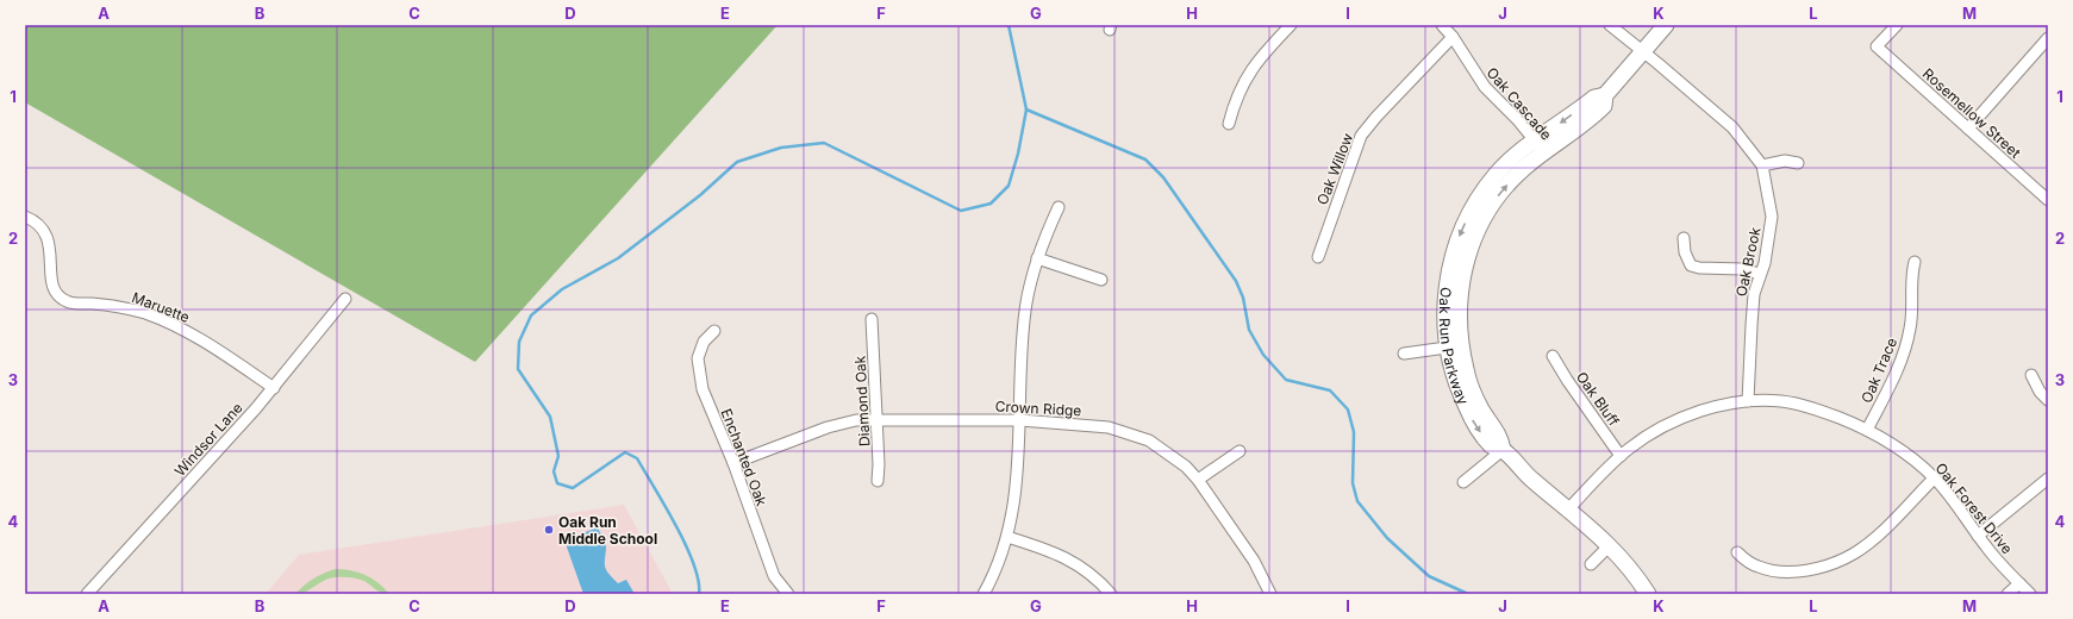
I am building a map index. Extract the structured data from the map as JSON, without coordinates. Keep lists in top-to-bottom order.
{
  "streets": {
    "street": [
      "Oak Cascade",
      "Rosemellow Street",
      "Oak Willow",
      "Oak Brook",
      "Maruette",
      "Oak Run Parkway",
      "Oak Trace",
      "Oak Bluff",
      "Diamond Oak",
      "Crown Ridge",
      "Windsor Lane",
      "Enchanted Oak",
      "Oak Forest Drive"
    ]
  },
  "crossings": [
    ["Oak Cascade", "Oak Willow"],
    ["Oak Cascade", "Oak Run Parkway"],
    ["Oak Brook", "Oak Run Parkway"],
    ["Oak Brook", "Oak Forest Drive"],
    ["Maruette", "Windsor Lane"],
    ["Oak Run Parkway", "Oak Forest Drive"],
    ["Oak Trace", "Oak Forest Drive"],
    ["Oak Bluff", "Oak Forest Drive"],
    ["Diamond Oak", "Crown Ridge"],
    ["Crown Ridge", "Enchanted Oak"]
  ],
  "places": ["Oak Run Middle School"],
  "grid": {
    "columns": [
      "A",
      "B",
      "C",
      "D",
      "E",
      "F",
      "G",
      "H",
      "I",
      "J",
      "K",
      "L",
      "M"
    ],
    "rows": [
      "1",
      "2",
      "3",
      "4"
    ]
  }
}
